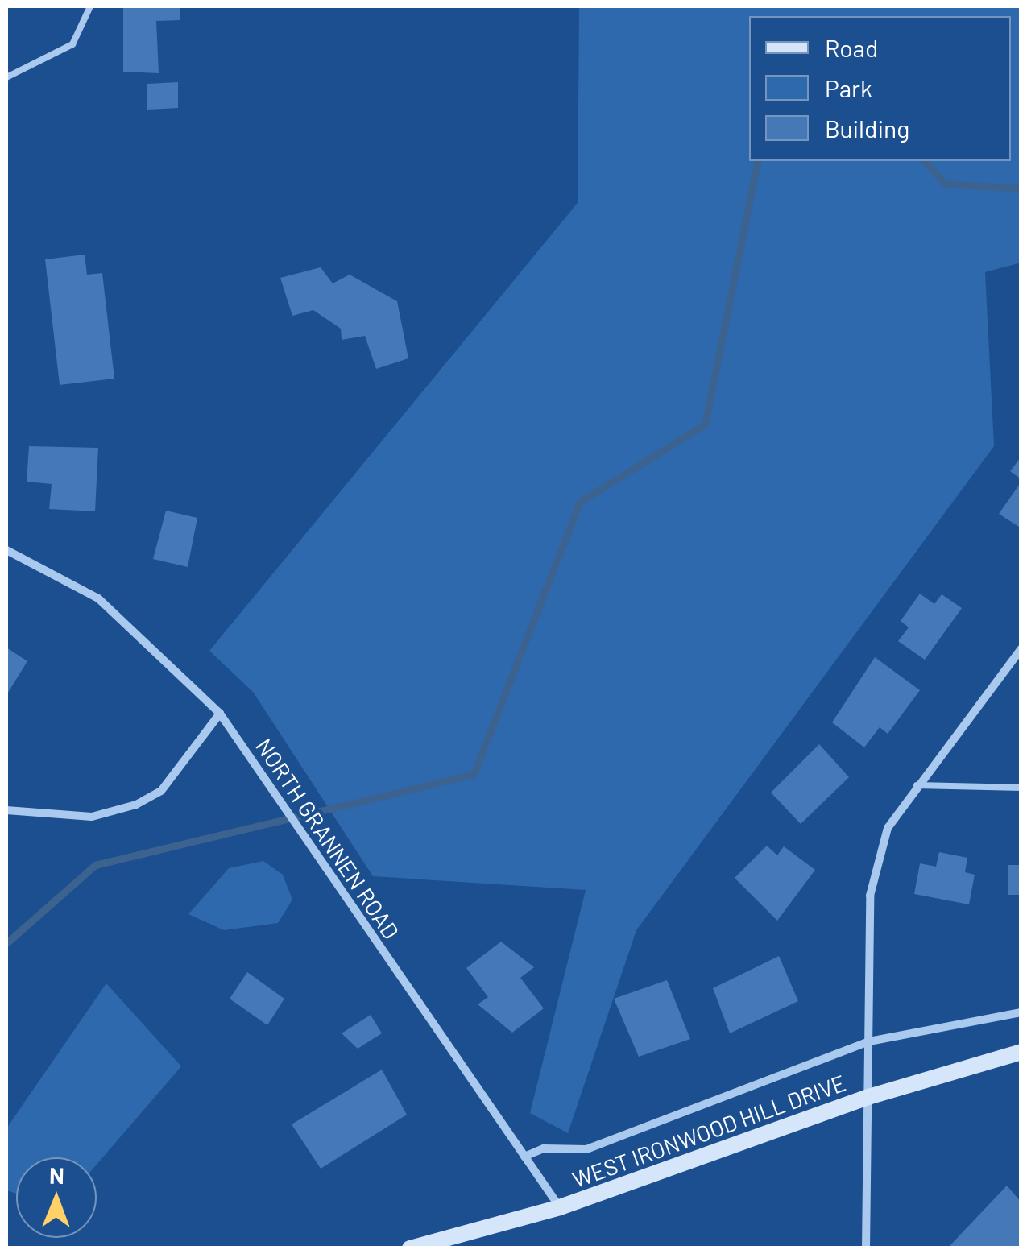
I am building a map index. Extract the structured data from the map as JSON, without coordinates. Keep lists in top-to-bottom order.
{
  "streets": {
    "street": ["NORTH GRANNEN ROAD", "WEST IRONWOOD HILL DRIVE"]
  },
  "crossings": [
    ["NORTH GRANNEN ROAD", "WEST IRONWOOD HILL DRIVE"]
  ],
  "legend": ["Road", "Park", "Building"],
  "north": "top"
}
